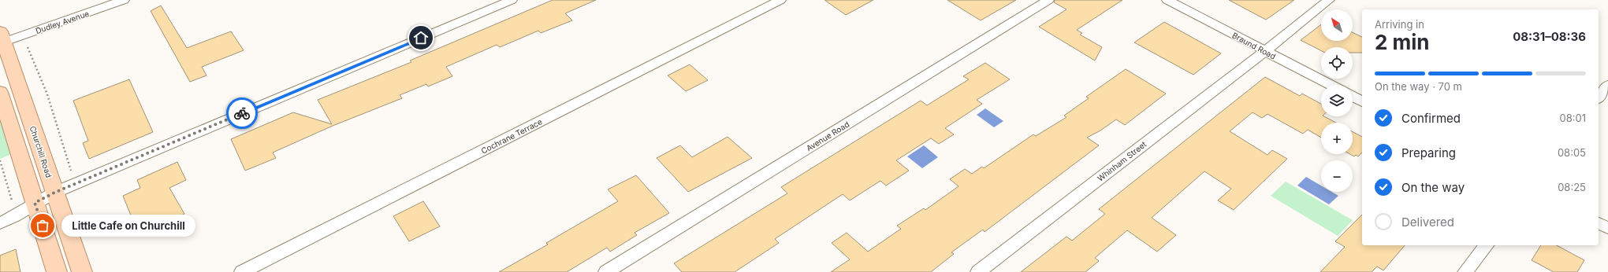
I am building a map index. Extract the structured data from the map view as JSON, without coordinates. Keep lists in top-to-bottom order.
{
  "streets": {
    "main road": ["Churchill Road"],
    "street": [
      "Dudley Avenue",
      "Braund Road",
      "Cochrane Terrace",
      "Avenue Road",
      "Whinham Street"
    ]
  },
  "crossings": [
    ["Dudley Avenue", "Churchill Road"],
    ["Braund Road", "Whinham Street"]
  ],
  "places": ["Little Cafe on Churchill"],
  "north": "top left",
  "page": {
    "map_buttons": ["+", "−"],
    "heading": ["2 min", "Arriving in", "08:31–08:36"],
    "bar": "On the way · 70 m",
    "list": [
      ["Confirmed", "08:01"],
      ["Preparing", "08:05"],
      ["On the way", "08:25"],
      "Delivered"
    ],
    "bubble": "Little Cafe on Churchill"
  }
}
